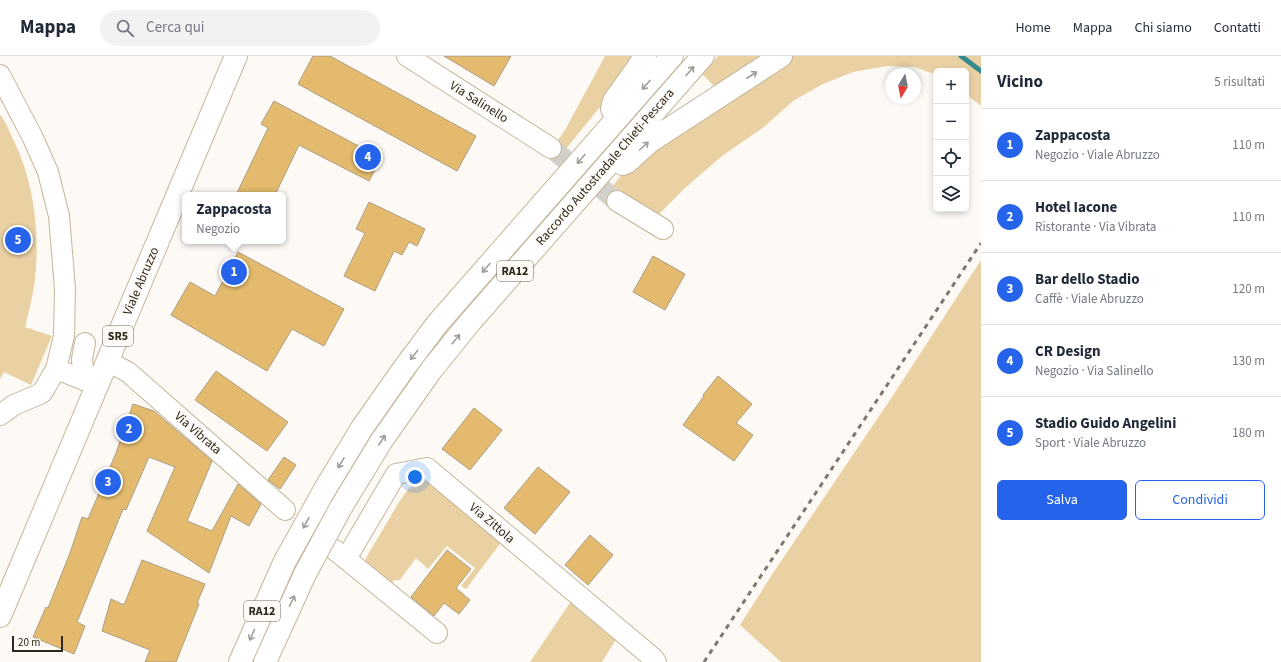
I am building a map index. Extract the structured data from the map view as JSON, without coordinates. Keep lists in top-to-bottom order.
{
  "streets": {
    "main road": [
      "Raccordo Autostradale Chieti-Pescara",
      "RA12",
      "Viale Abruzzo",
      "SR5"
    ],
    "street": ["Via Salinello", "Via Vibrata", "Via Zittola"]
  },
  "crossings": [
    ["Viale Abruzzo", "Via Vibrata"]
  ],
  "scale_bar": "20 m",
  "north": "bottom",
  "page": {
    "header": "Mappa",
    "search": "Cerca qui",
    "nav": [
      "Home",
      "Mappa",
      "Chi siamo",
      "Contatti"
    ],
    "heading": ["Vicino", "5 risultati"],
    "map_buttons": ["+", "−"],
    "list": [
      {
        "mark": "1",
        "name": "Zappacosta",
        "note": "Negozio · Viale Abruzzo",
        "value": "110 m"
      },
      {
        "mark": "2",
        "name": "Hotel Iacone",
        "note": "Ristorante · Via Vibrata",
        "value": "110 m"
      },
      {
        "mark": "3",
        "name": "Bar dello Stadio",
        "note": "Caffè · Viale Abruzzo",
        "value": "120 m"
      },
      {
        "mark": "4",
        "name": "CR Design",
        "note": "Negozio · Via Salinello",
        "value": "130 m"
      },
      {
        "mark": "5",
        "name": "Stadio Guido Angelini",
        "note": "Sport · Viale Abruzzo",
        "value": "180 m"
      }
    ],
    "pins": [
      "4",
      "5",
      "1",
      "2",
      "3"
    ],
    "popup": ["Zappacosta", "Negozio"],
    "buttons": ["Salva", "Condividi"],
    "scale": "20 m"
  }
}
